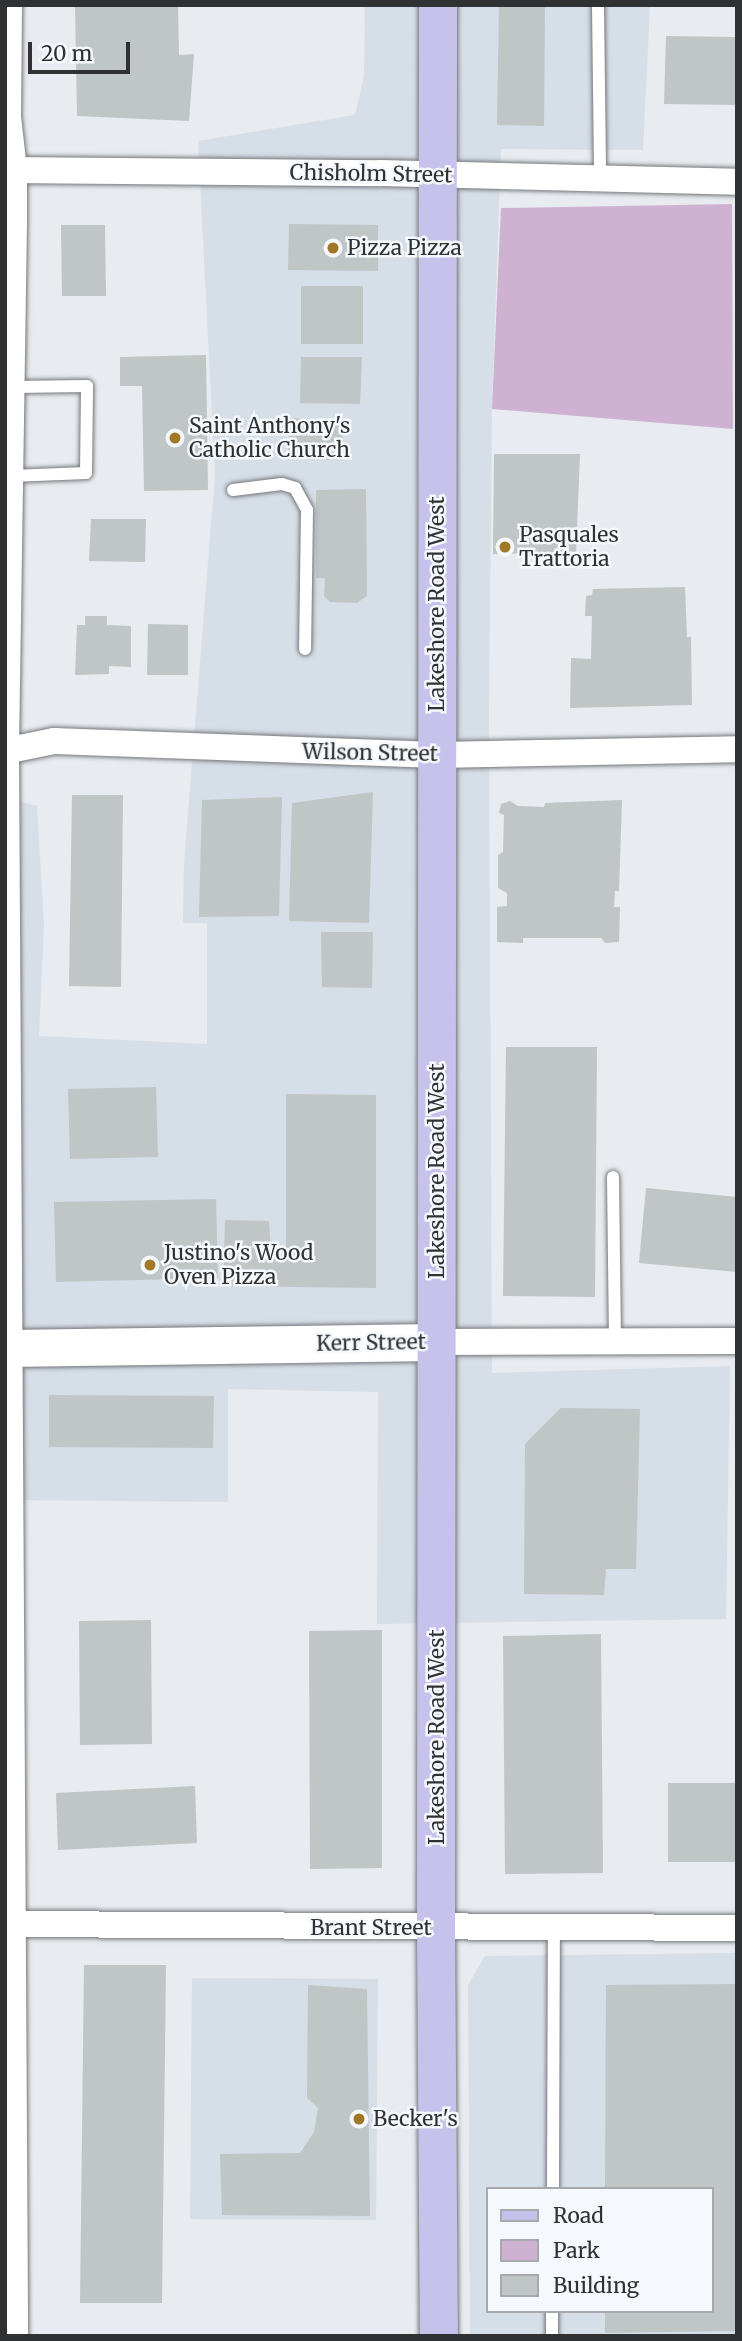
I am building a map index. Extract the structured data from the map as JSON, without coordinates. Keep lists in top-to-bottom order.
{
  "streets": {
    "main road": ["Lakeshore Road West", "Kerr Street"],
    "street": ["Chisholm Street", "Wilson Street", "Brant Street"]
  },
  "crossings": [
    ["Chisholm Street", "Lakeshore Road West"],
    ["Lakeshore Road West", "Wilson Street"],
    ["Lakeshore Road West", "Kerr Street"],
    ["Lakeshore Road West", "Brant Street"]
  ],
  "places": [
    "Pizza Pizza",
    "Saint Anthony's Catholic Church",
    "Pasquales Trattoria",
    "Justino's Wood Oven Pizza",
    "Becker's"
  ],
  "legend": ["Road", "Park", "Building"],
  "scale_bar": "20 m"
}
